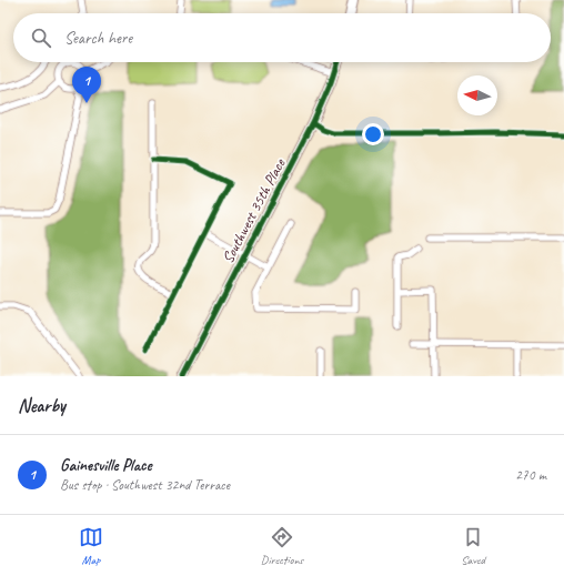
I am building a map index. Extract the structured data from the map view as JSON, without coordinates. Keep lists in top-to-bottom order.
{
  "streets": {
    "street": ["Southwest 35th Place"]
  },
  "north": "left",
  "page": {
    "search": "Search here",
    "pins": "1",
    "heading": "Nearby",
    "list": [
      {
        "mark": "1",
        "name": "Gainesville Place",
        "note": "Bus stop · Southwest 32nd Terrace",
        "value": "270 m"
      }
    ],
    "nav": ["Map", "Directions", "Saved"]
  }
}
